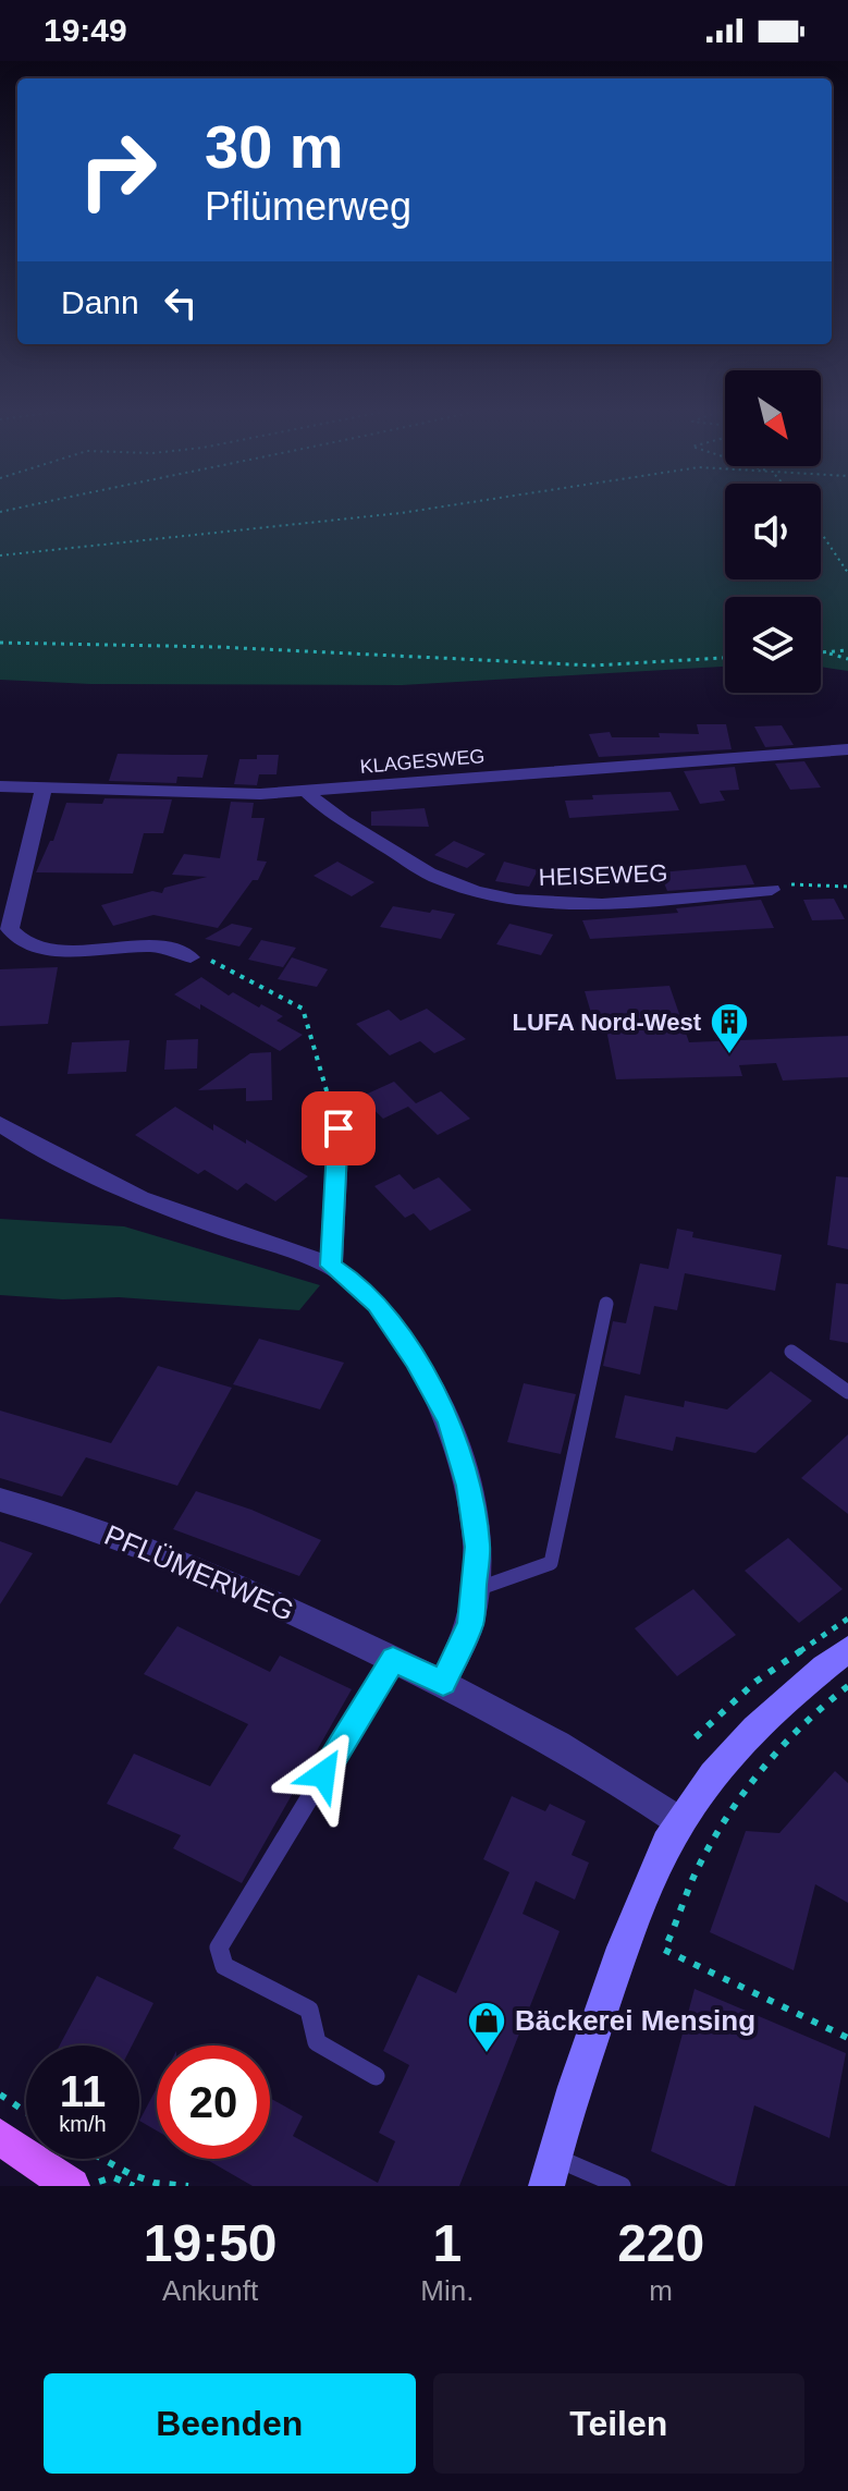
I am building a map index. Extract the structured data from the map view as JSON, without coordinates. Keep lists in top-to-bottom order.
{
  "streets": {
    "street": ["KLAGESWEG", "HEISEWEG", "PFLÜMERWEG"]
  },
  "crossings": [
    ["KLAGESWEG", "HEISEWEG"]
  ],
  "places": {
    "building": ["LUFA Nord-West"],
    "shop": ["Bäckerei Mensing"]
  },
  "north": "bottom right",
  "page": {
    "status": "19:49",
    "turn": ["30 m", "Pflümerweg"],
    "then": "Dann",
    "speed": "11 km/h",
    "limit": "20",
    "eta": [
      "19:50",
      "Ankunft",
      "1",
      "Min.",
      "220",
      "m"
    ],
    "buttons": ["Beenden", "Teilen"]
  }
}
